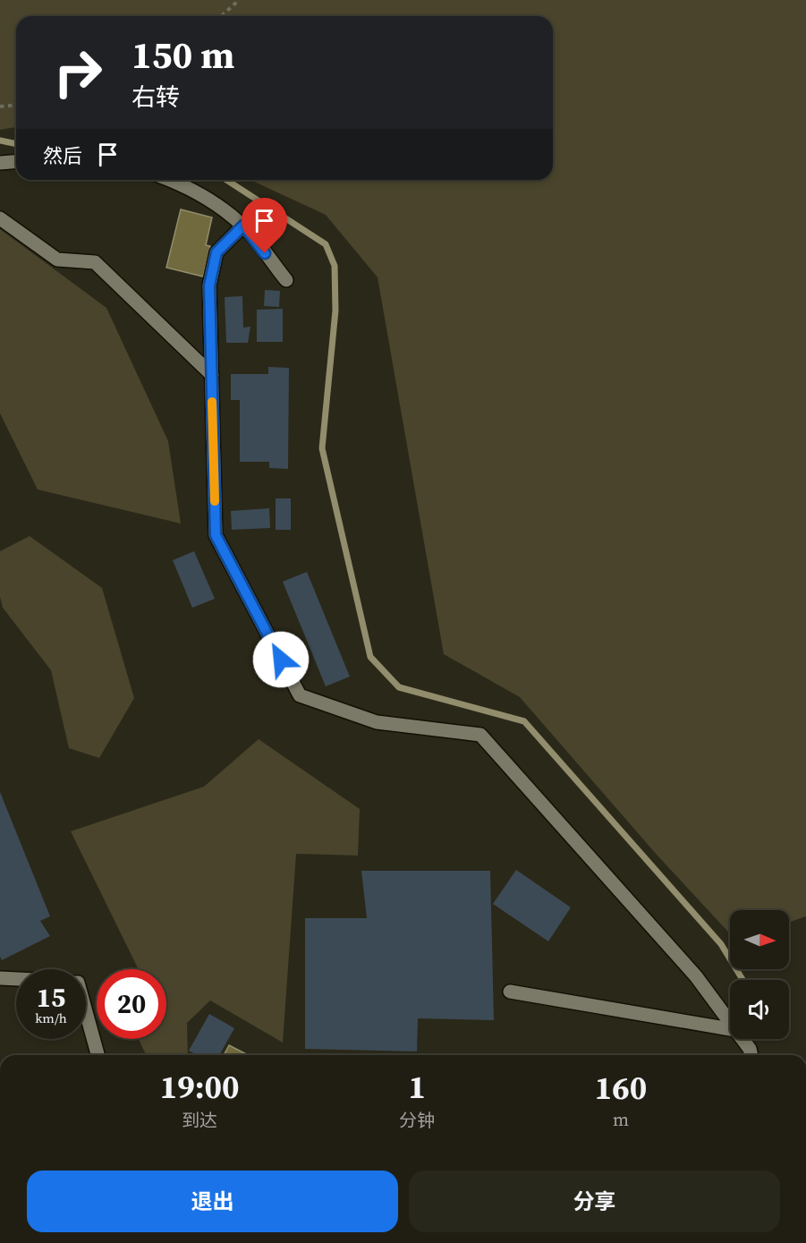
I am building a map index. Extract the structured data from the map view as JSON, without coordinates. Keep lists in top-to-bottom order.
{
  "north": "right",
  "page": {
    "turn": ["150 m", "右转"],
    "then": "然后",
    "speed": "15 km/h",
    "limit": "20",
    "eta": [
      "19:00",
      "到达",
      "1",
      "分钟",
      "160",
      "m"
    ],
    "buttons": ["退出", "分享"]
  }
}
